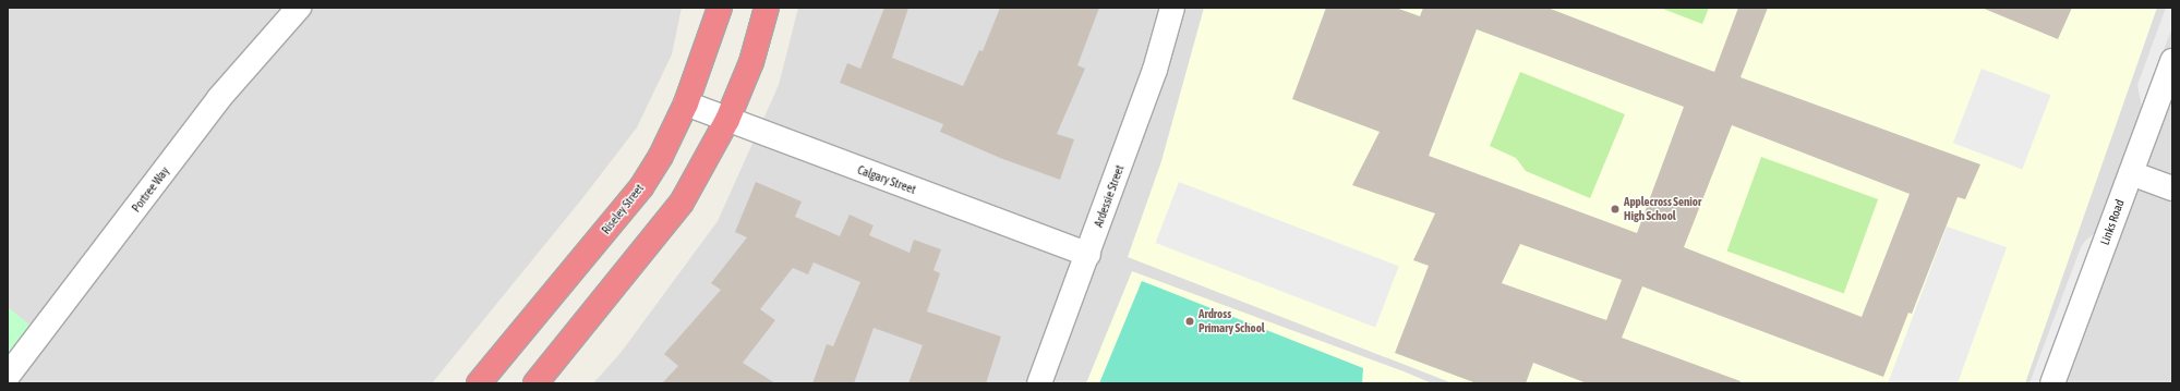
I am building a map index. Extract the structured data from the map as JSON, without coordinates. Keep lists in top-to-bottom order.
{
  "streets": {
    "highway": ["Riseley Street"],
    "street": [
      "Calgary Street",
      "Portree Way",
      "Ardessie Street",
      "Links Road"
    ]
  },
  "crossings": [
    ["Calgary Street", "Ardessie Street"],
    ["Calgary Street", "Riseley Street"]
  ],
  "places": ["Applecross Senior High School", "Ardross Primary School"]
}
